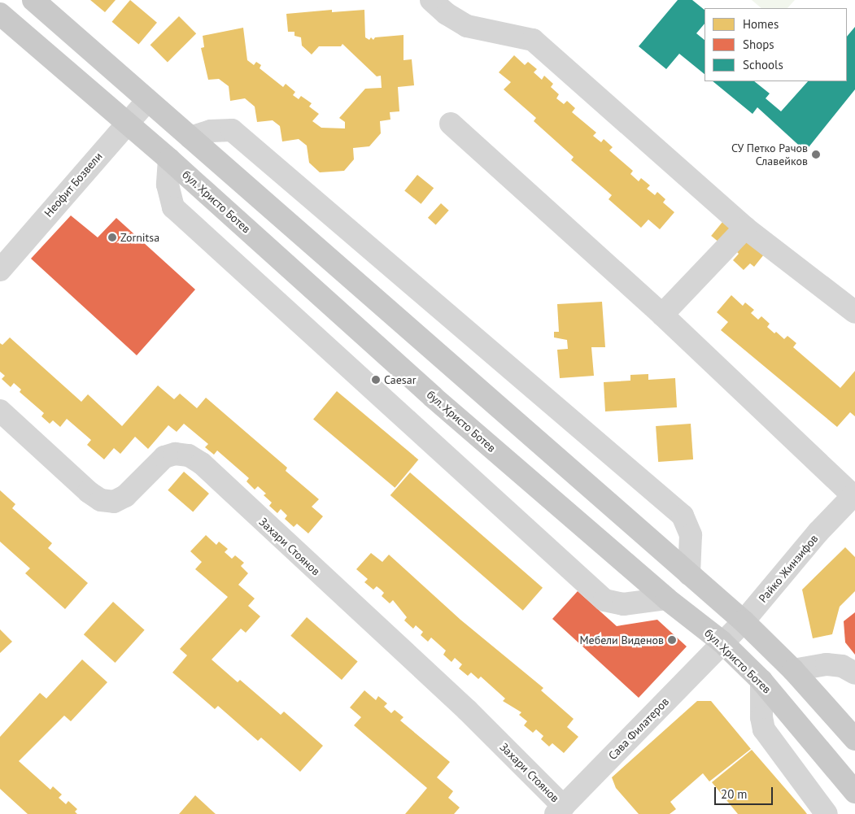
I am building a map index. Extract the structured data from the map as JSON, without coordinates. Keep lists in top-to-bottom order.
{
  "streets": {
    "main road": ["бул. Христо Ботев"],
    "street": [
      "Неофит Бозвели",
      "Захари Стоянов",
      "Райко Жинзифов",
      "Сава Филатеров"
    ]
  },
  "crossings": [
    ["Неофит Бозвели", "бул. Христо Ботев"],
    ["бул. Христо Ботев", "Райко Жинзифов"],
    ["бул. Христо Ботев", "Сава Филатеров"],
    ["Захари Стоянов", "Сава Филатеров"],
    ["Райко Жинзифов", "Сава Филатеров"]
  ],
  "places": [
    "СУ Петко Рачов Славейков",
    "Zornitsa",
    "Caesar",
    "Мебели Виденов"
  ],
  "legend": ["Homes", "Shops", "Schools"],
  "scale_bar": "20 m"
}
